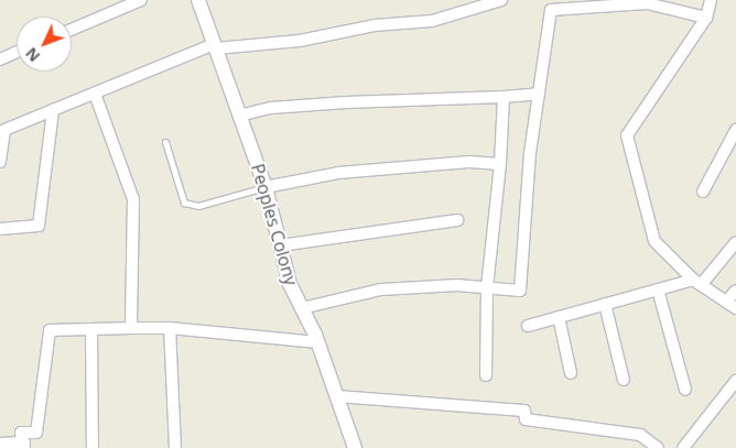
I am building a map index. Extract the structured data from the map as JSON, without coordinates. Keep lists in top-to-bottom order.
{
  "streets": {
    "street": ["Peoples Colony"]
  },
  "north": "bottom left"
}
